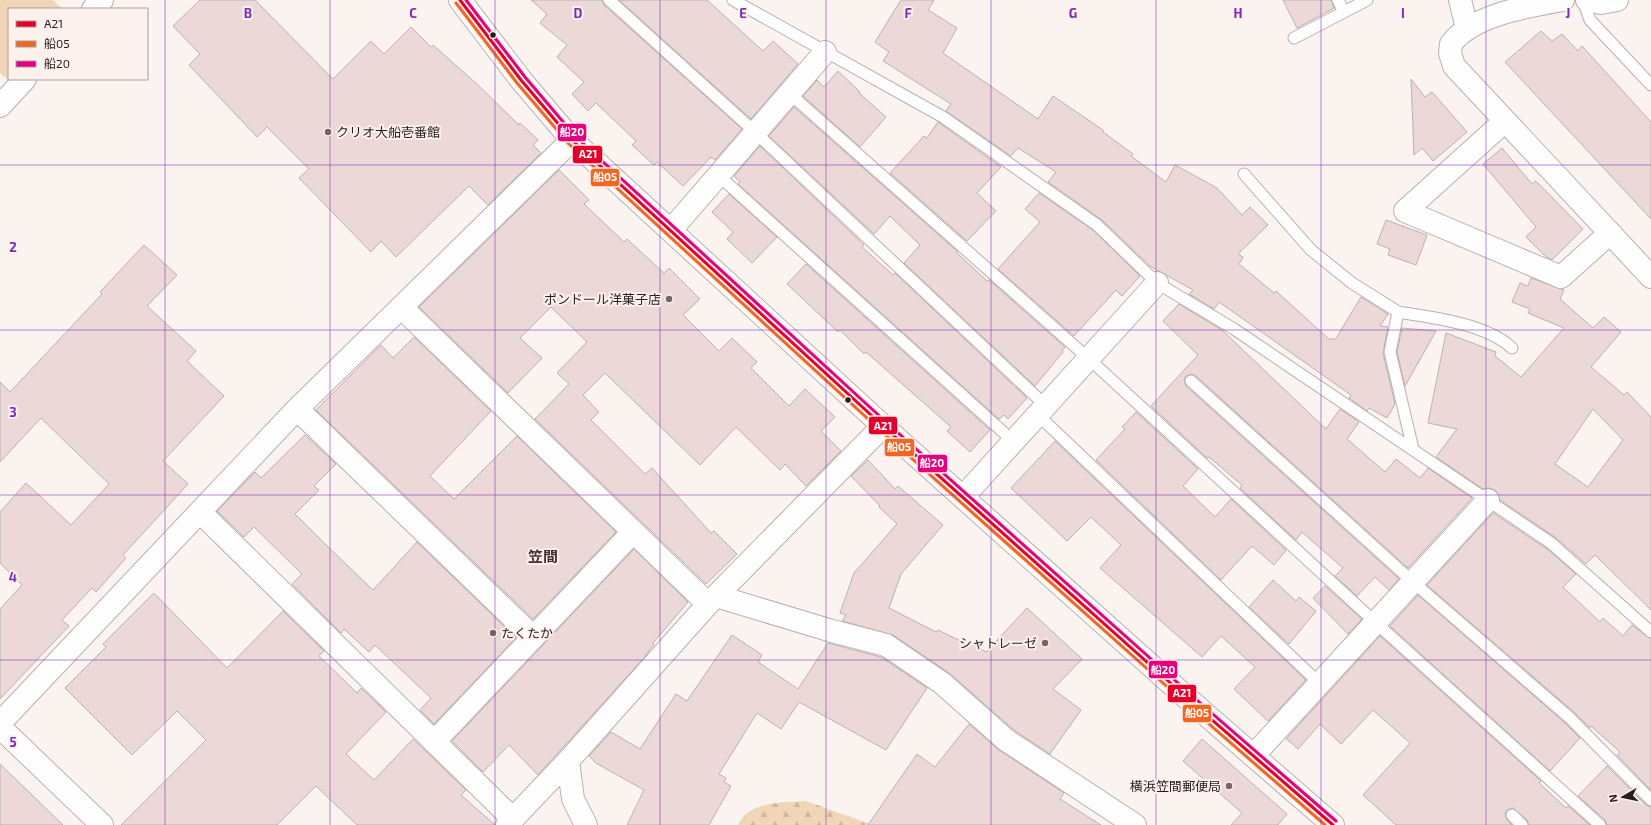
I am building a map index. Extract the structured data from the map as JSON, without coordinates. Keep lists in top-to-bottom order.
{
  "districts": ["笠間"],
  "places": [
    "クリオ大船壱番館",
    "ポンドール洋菓子店",
    "たくたか",
    "シャトレーゼ",
    "横浜笠間郵便局"
  ],
  "lines": ["transit line A21", "transit line 船20", "transit line 船05"],
  "legend": ["A21", "船05", "船20"],
  "north": "left",
  "grid": {
    "columns": [
      "B",
      "C",
      "D",
      "E",
      "F",
      "G",
      "H",
      "I",
      "J"
    ],
    "rows": [
      "2",
      "3",
      "4",
      "5"
    ]
  }
}
